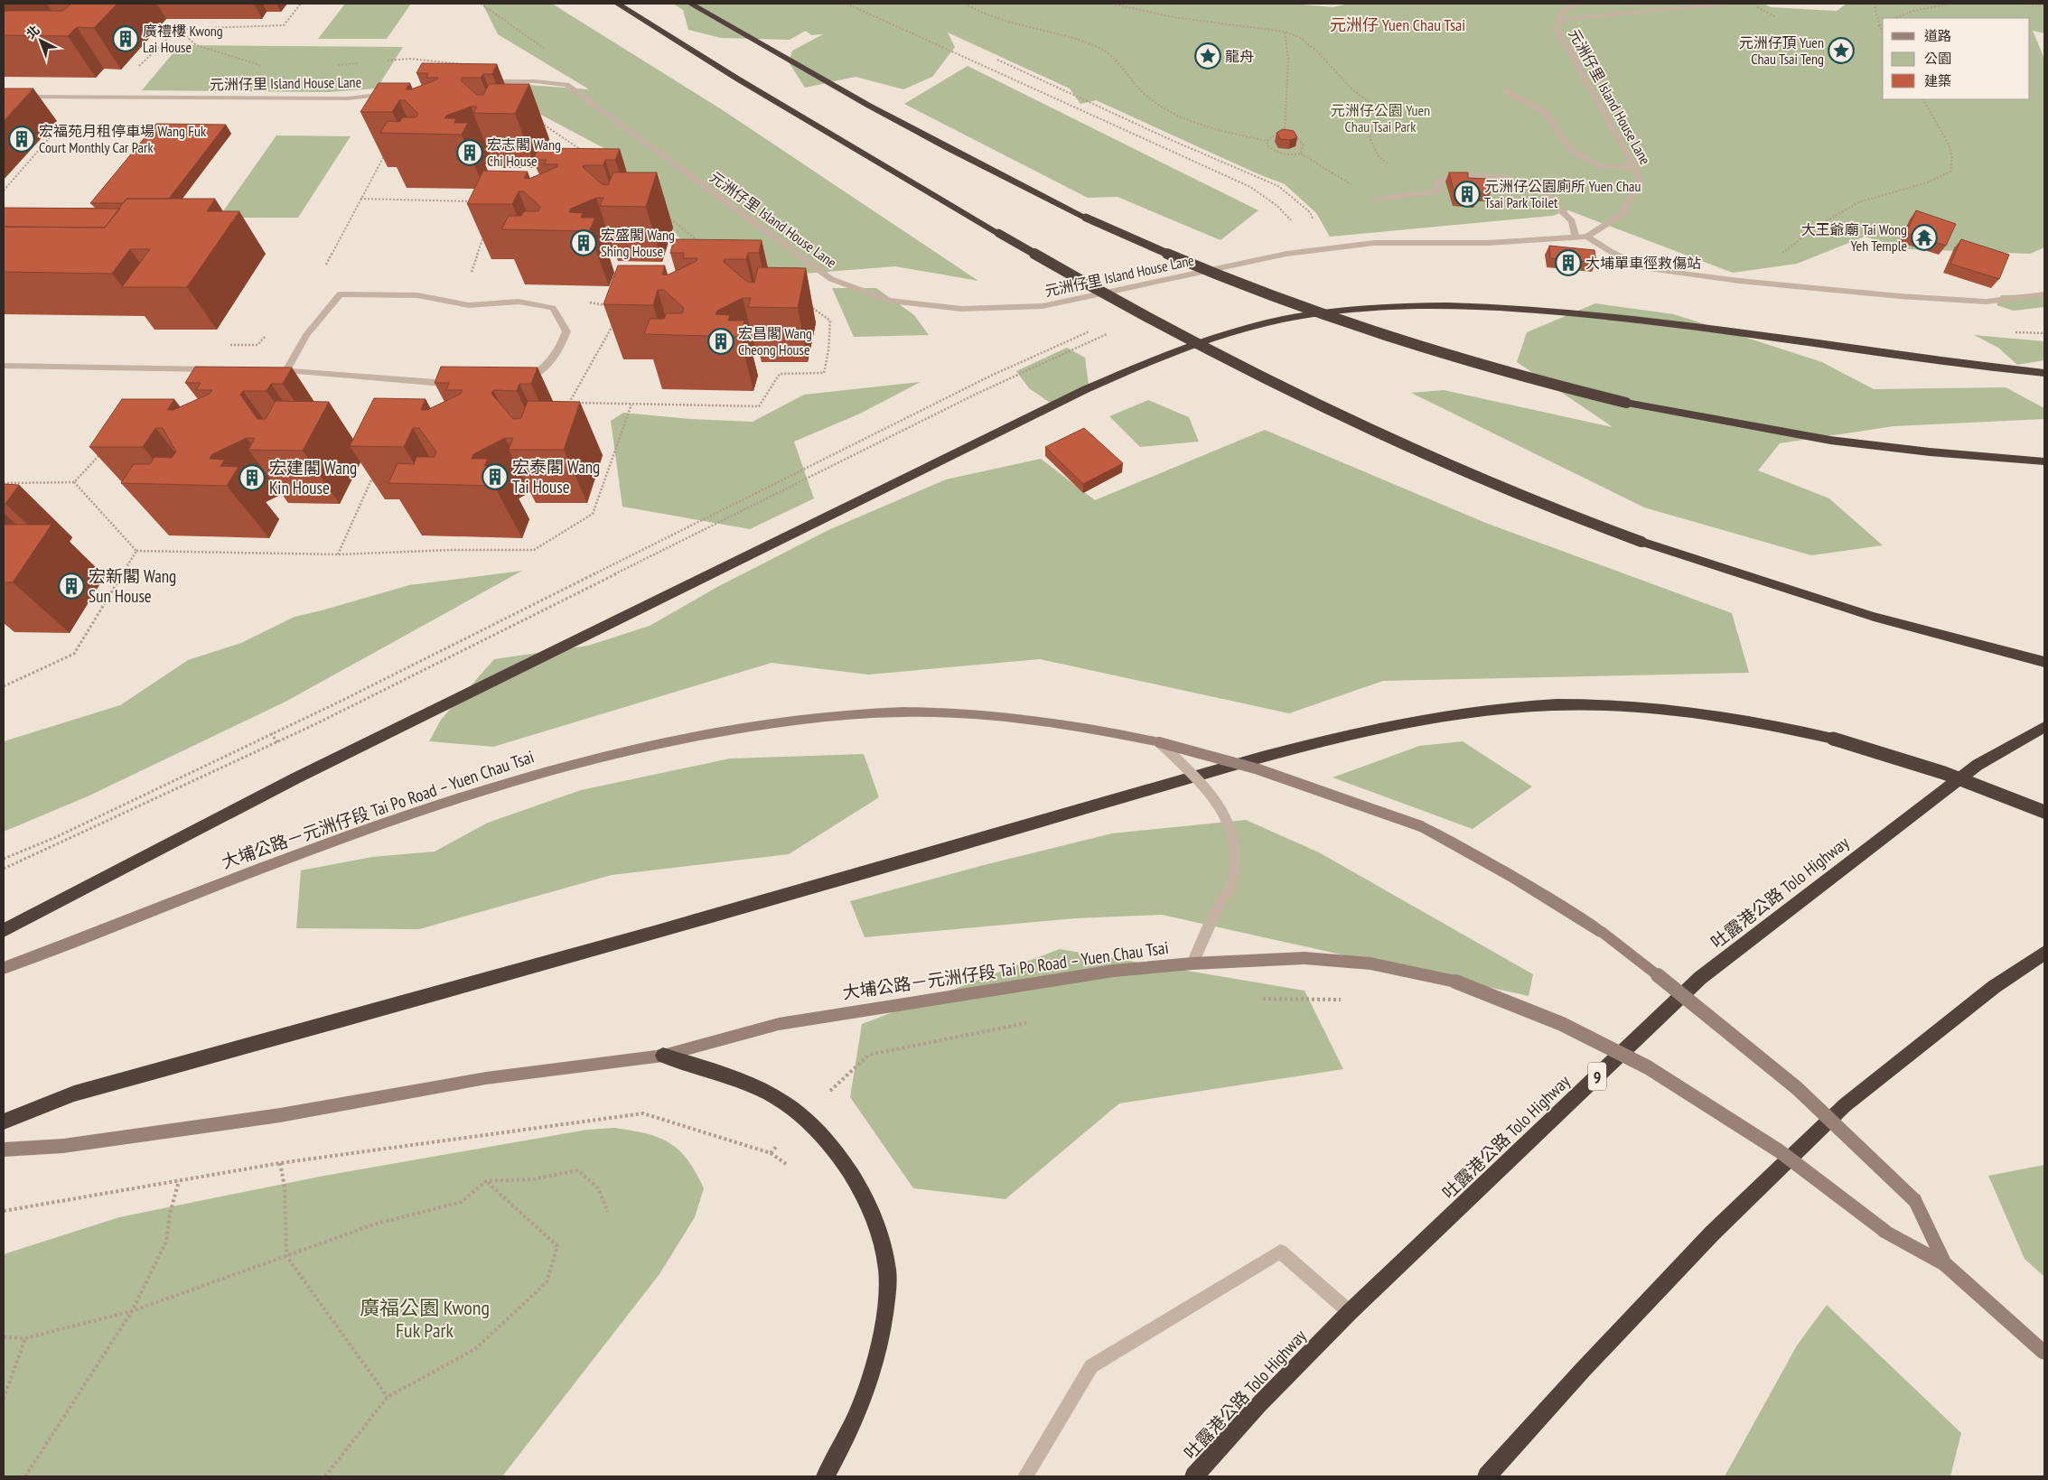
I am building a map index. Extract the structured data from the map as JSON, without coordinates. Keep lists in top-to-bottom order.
{
  "streets": {
    "highway": ["吐露港公路 Tolo Highway", "9"],
    "main road": ["大埔公路－元洲仔段 Tai Po Road – Yuen Chau Tsai"],
    "street": ["元洲仔里 Island House Lane"]
  },
  "districts": ["元洲仔 Yuen Chau Tsai"],
  "parks": ["元洲仔公園 Yuen Chau Tsai Park", "廣福公園 Kwong Fuk Park"],
  "places": {
    "building": [
      "廣禮樓 Kwong Lai House",
      "宏福苑月租停車場 Wang Fuk Court Monthly Car Park",
      "宏志閣 Wang Chi House",
      "元洲仔公園廁所 Yuen Chau Tsai Park Toilet",
      "宏盛閣 Wang Shing House",
      "大埔單車徑救傷站",
      "宏昌閣 Wang Cheong House",
      "宏泰閣 Wang Tai House",
      "宏建閣 Wang Kin House",
      "宏新閣 Wang Sun House"
    ],
    "place": ["元洲仔頂 Yuen Chau Tsai Teng", "龍舟"],
    "temple": ["大王爺廟 Tai Wong Yeh Temple"]
  },
  "legend": ["道路", "公園", "建築"],
  "north": "top left"
}
